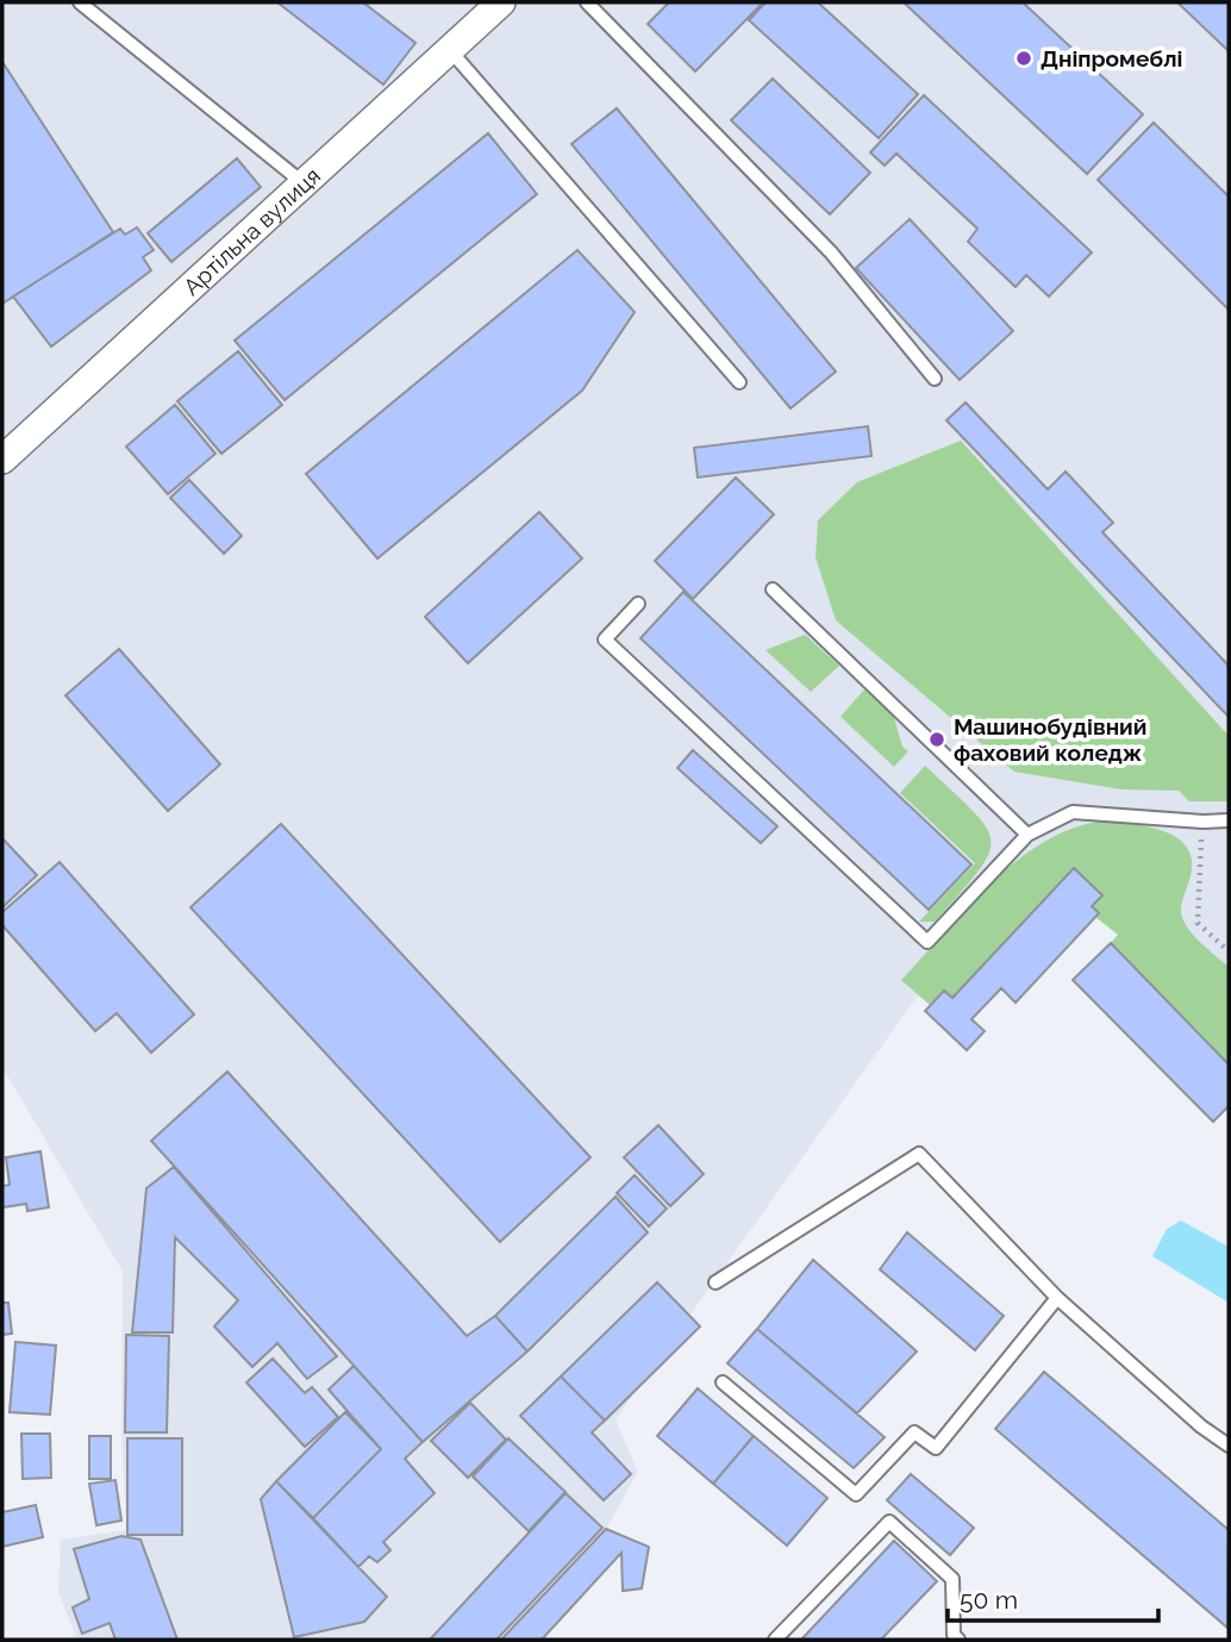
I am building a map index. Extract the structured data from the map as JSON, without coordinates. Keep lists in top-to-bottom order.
{
  "streets": {
    "street": ["Артільна вулиця"]
  },
  "places": ["Дніпромеблі", "Машинобудівний фаховий коледж"],
  "scale_bar": "50 m"
}
